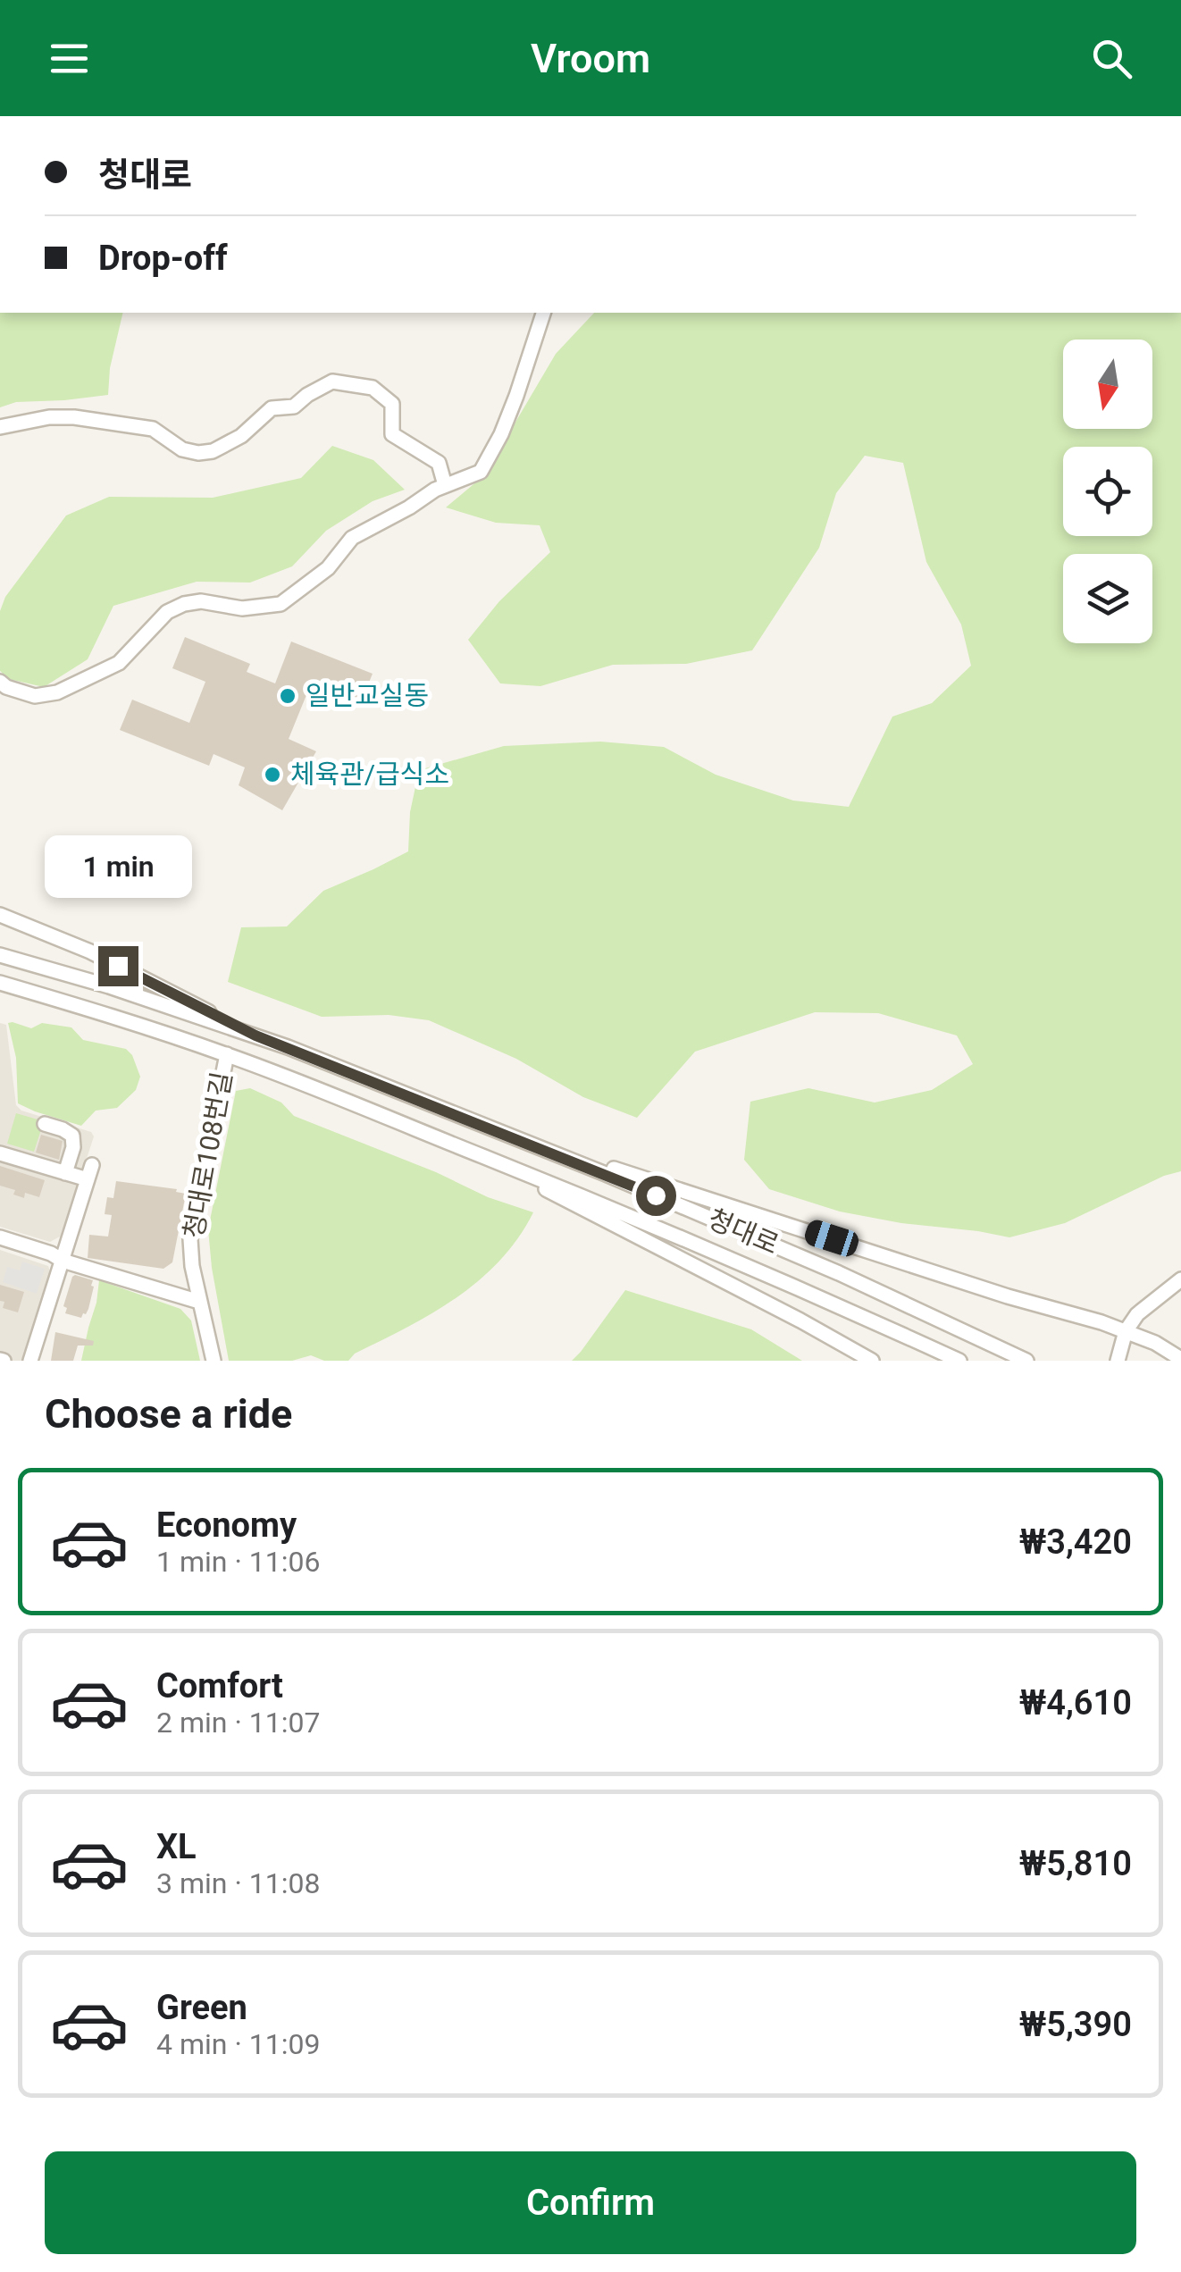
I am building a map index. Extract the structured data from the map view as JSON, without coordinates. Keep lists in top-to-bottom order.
{
  "streets": {
    "street": ["청대로108번길", "청대로"]
  },
  "crossings": [
    ["청대로108번길", "청대로"]
  ],
  "places": ["일반교실동", "체육관/급식소"],
  "north": "bottom",
  "page": {
    "header": "Vroom",
    "banner": ["청대로", "Drop-off"],
    "bubble": "1 min",
    "heading": "Choose a ride",
    "list": [
      {
        "name": "Economy",
        "note": "1 min · 11:06",
        "value": "₩3,420"
      },
      {
        "name": "Comfort",
        "note": "2 min · 11:07",
        "value": "₩4,610"
      },
      {
        "name": "XL",
        "note": "3 min · 11:08",
        "value": "₩5,810"
      },
      {
        "name": "Green",
        "note": "4 min · 11:09",
        "value": "₩5,390"
      }
    ],
    "buttons": "Confirm"
  }
}
